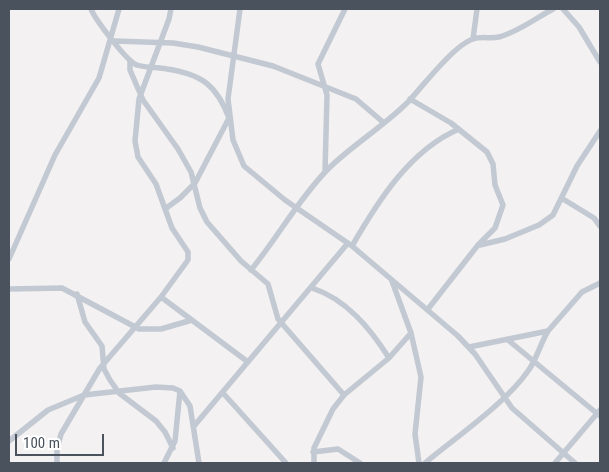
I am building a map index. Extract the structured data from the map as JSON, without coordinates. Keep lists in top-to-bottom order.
{
  "scale_bar": "100 m"
}
